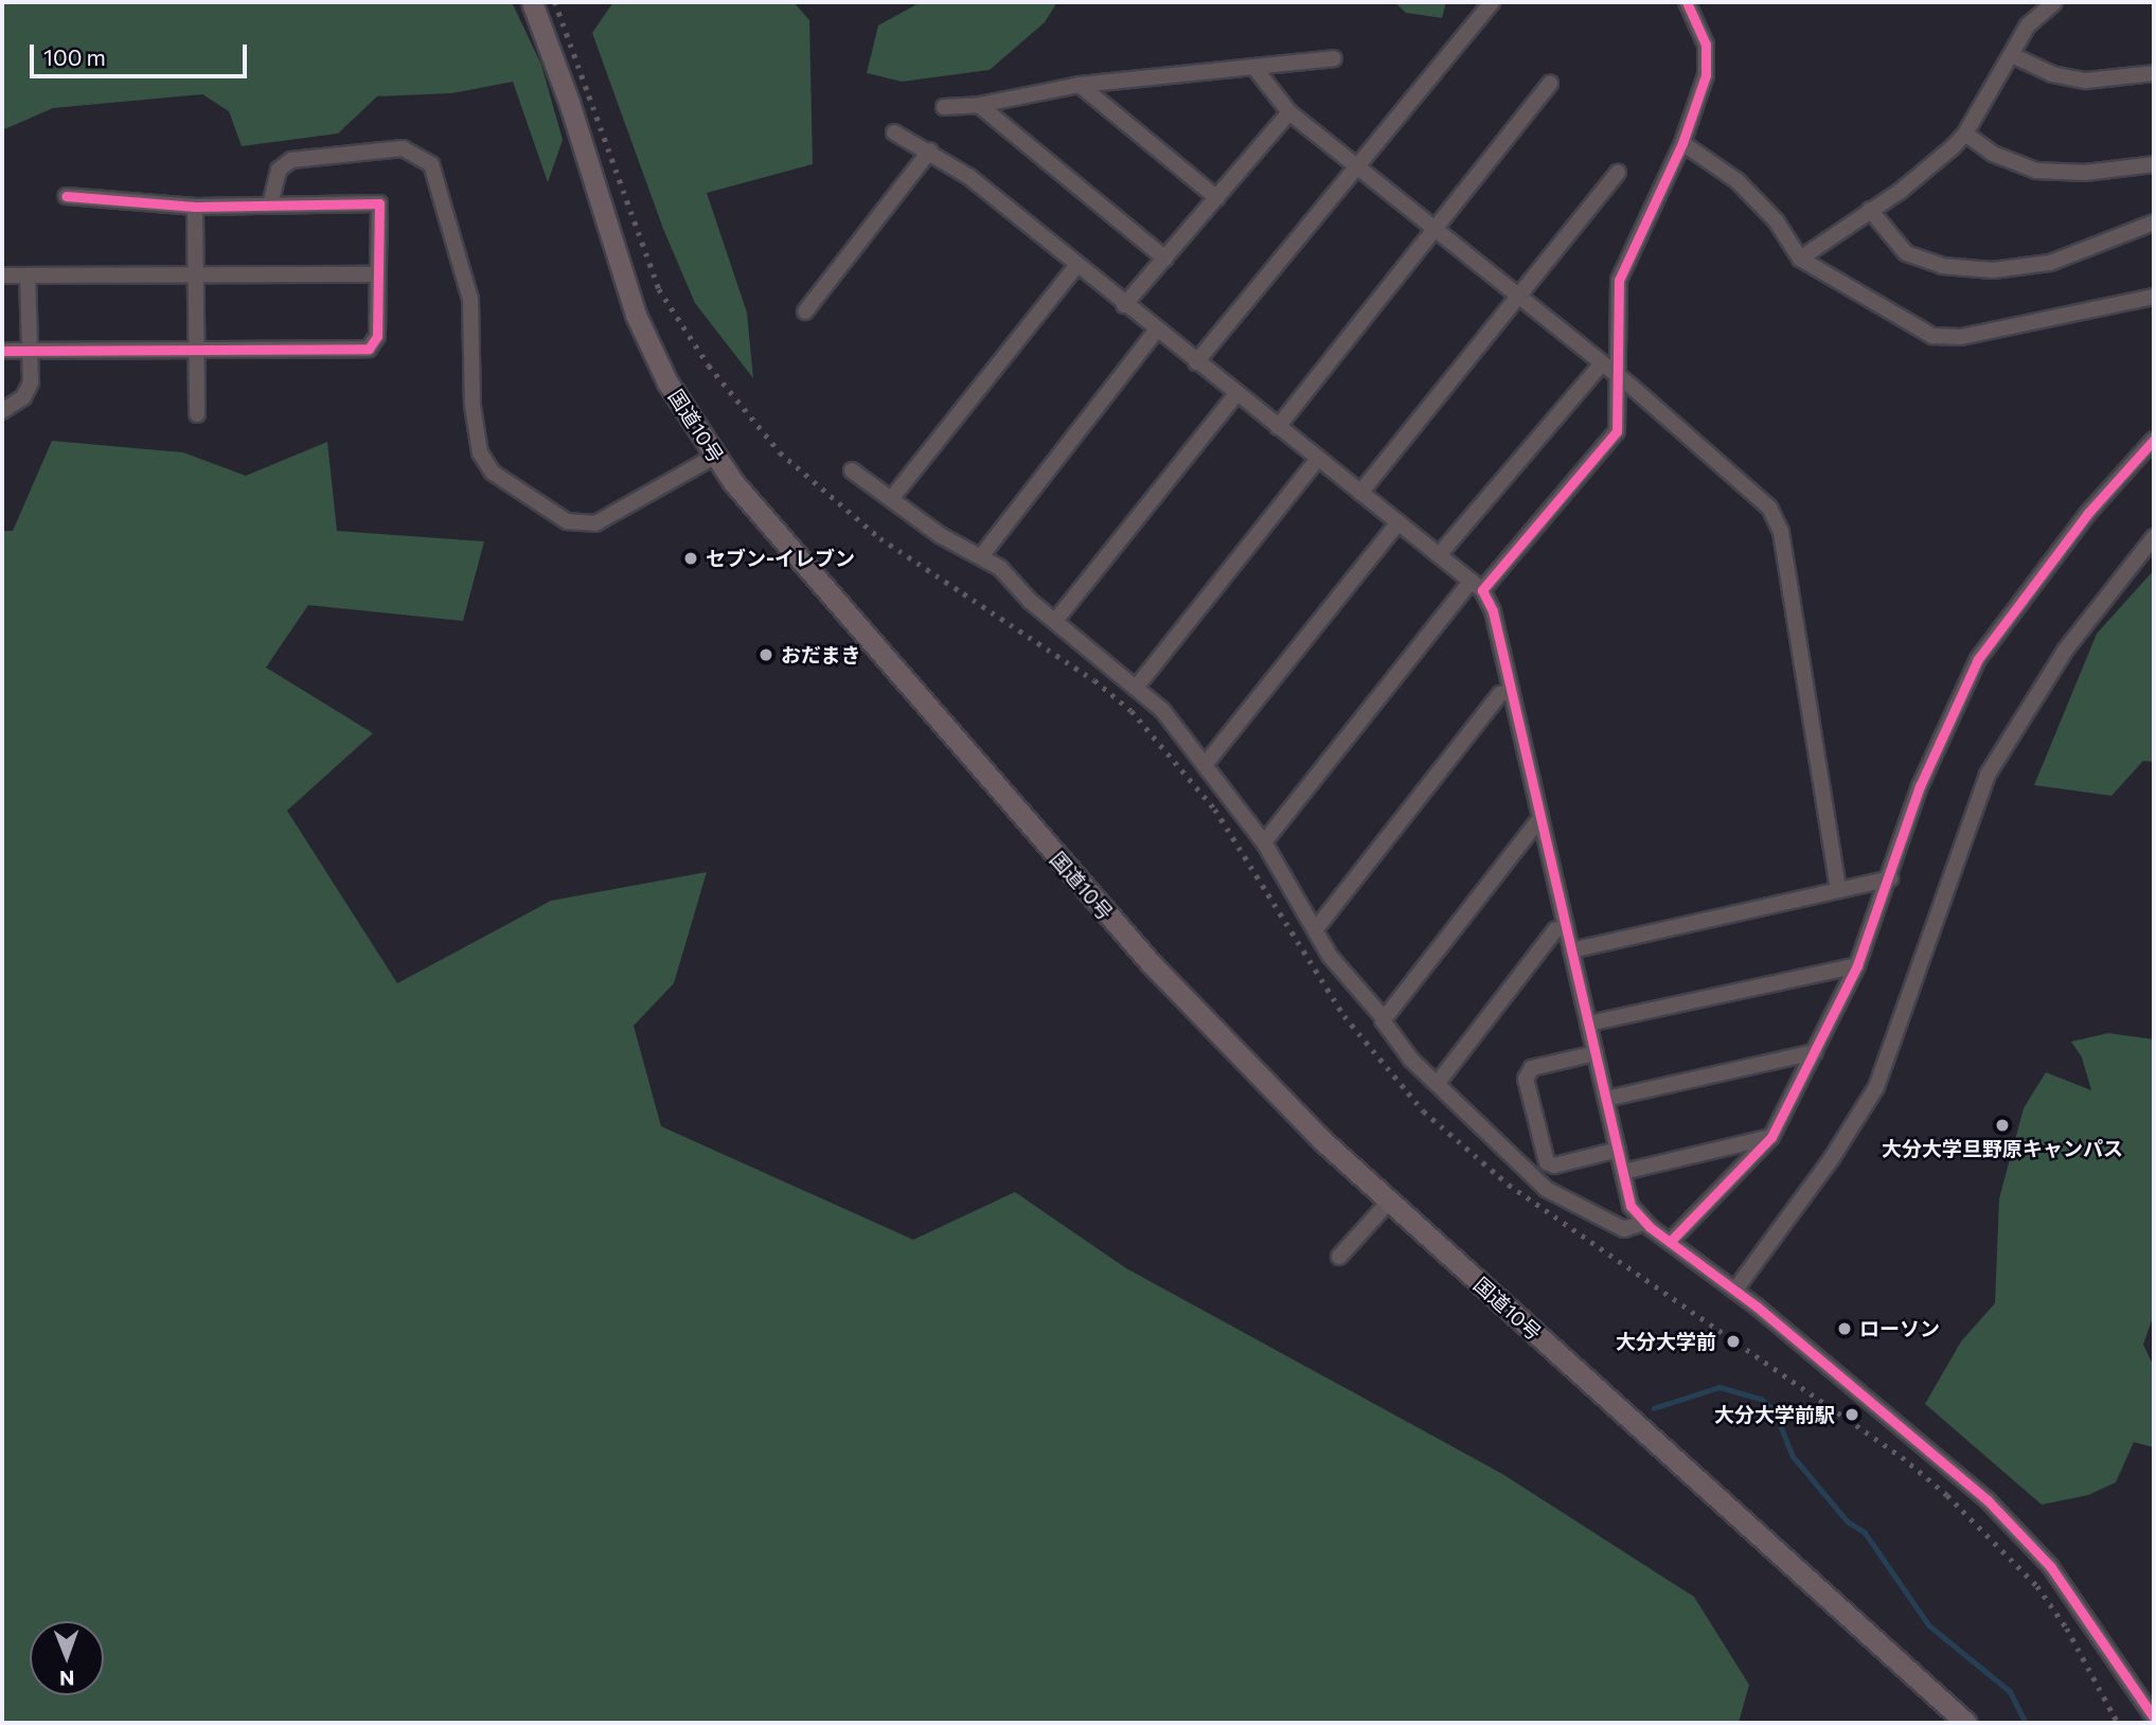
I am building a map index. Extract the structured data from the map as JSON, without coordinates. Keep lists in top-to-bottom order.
{
  "streets": {
    "highway": ["国道10号"]
  },
  "places": [
    "セブン-イレブン",
    "おだまき",
    "大分大学旦野原キャンパス",
    "ローソン",
    "大分大学前",
    "大分大学前駅"
  ],
  "scale_bar": "100 m",
  "north": "bottom"
}
